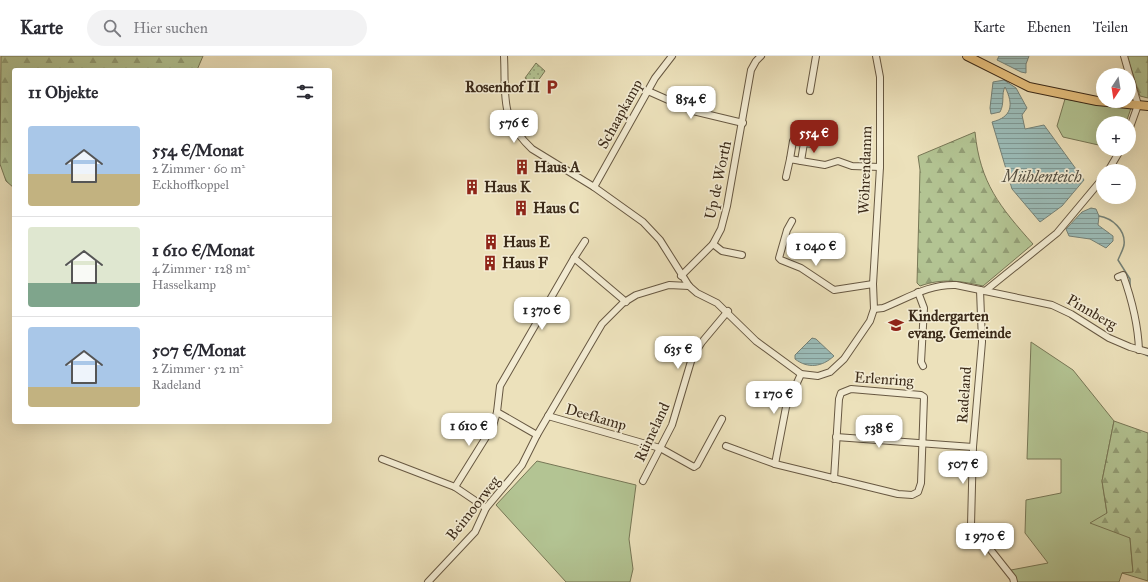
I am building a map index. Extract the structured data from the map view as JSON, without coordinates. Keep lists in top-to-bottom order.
{
  "streets": {
    "street": [
      "Schaapkamp",
      "Wöhrendamm",
      "Up de Worth",
      "Pinnberg",
      "Erlenring",
      "Radeland",
      "Deefkamp",
      "Rümeland",
      "Beimoorweg"
    ]
  },
  "crossings": [
    ["Wöhrendamm", "Pinnberg"],
    ["Up de Worth", "Beimoorweg"],
    ["Pinnberg", "Radeland"],
    ["Deefkamp", "Rümeland"],
    ["Deefkamp", "Beimoorweg"]
  ],
  "water": ["Mühlenteich"],
  "places": {
    "parking": ["Rosenhof II"],
    "building": [
      "Haus A",
      "Haus K",
      "Haus C",
      "Haus E",
      "Haus F"
    ],
    "school or university": ["Kindergarten evang. Gemeinde"]
  },
  "north": "bottom",
  "page": {
    "header": "Karte",
    "search": "Hier suchen",
    "nav": ["Karte", "Ebenen", "Teilen"],
    "map_buttons": ["+", "−"],
    "heading": "11 Objekte",
    "price": [
      "854 €",
      "576 €",
      "554 €",
      "1 040 €",
      "1 370 €",
      "635 €",
      "1 170 €",
      "1 610 €",
      "538 €",
      "507 €",
      "1 970 €"
    ],
    "list": [
      {
        "name": "554 €/Monat",
        "note": "2 Zimmer · 60 m² · Eckhoffkoppel"
      },
      {
        "name": "1 610 €/Monat",
        "note": "4 Zimmer · 128 m² · Hasselkamp"
      },
      {
        "name": "507 €/Monat",
        "note": "2 Zimmer · 52 m² · Radeland"
      }
    ]
  }
}
